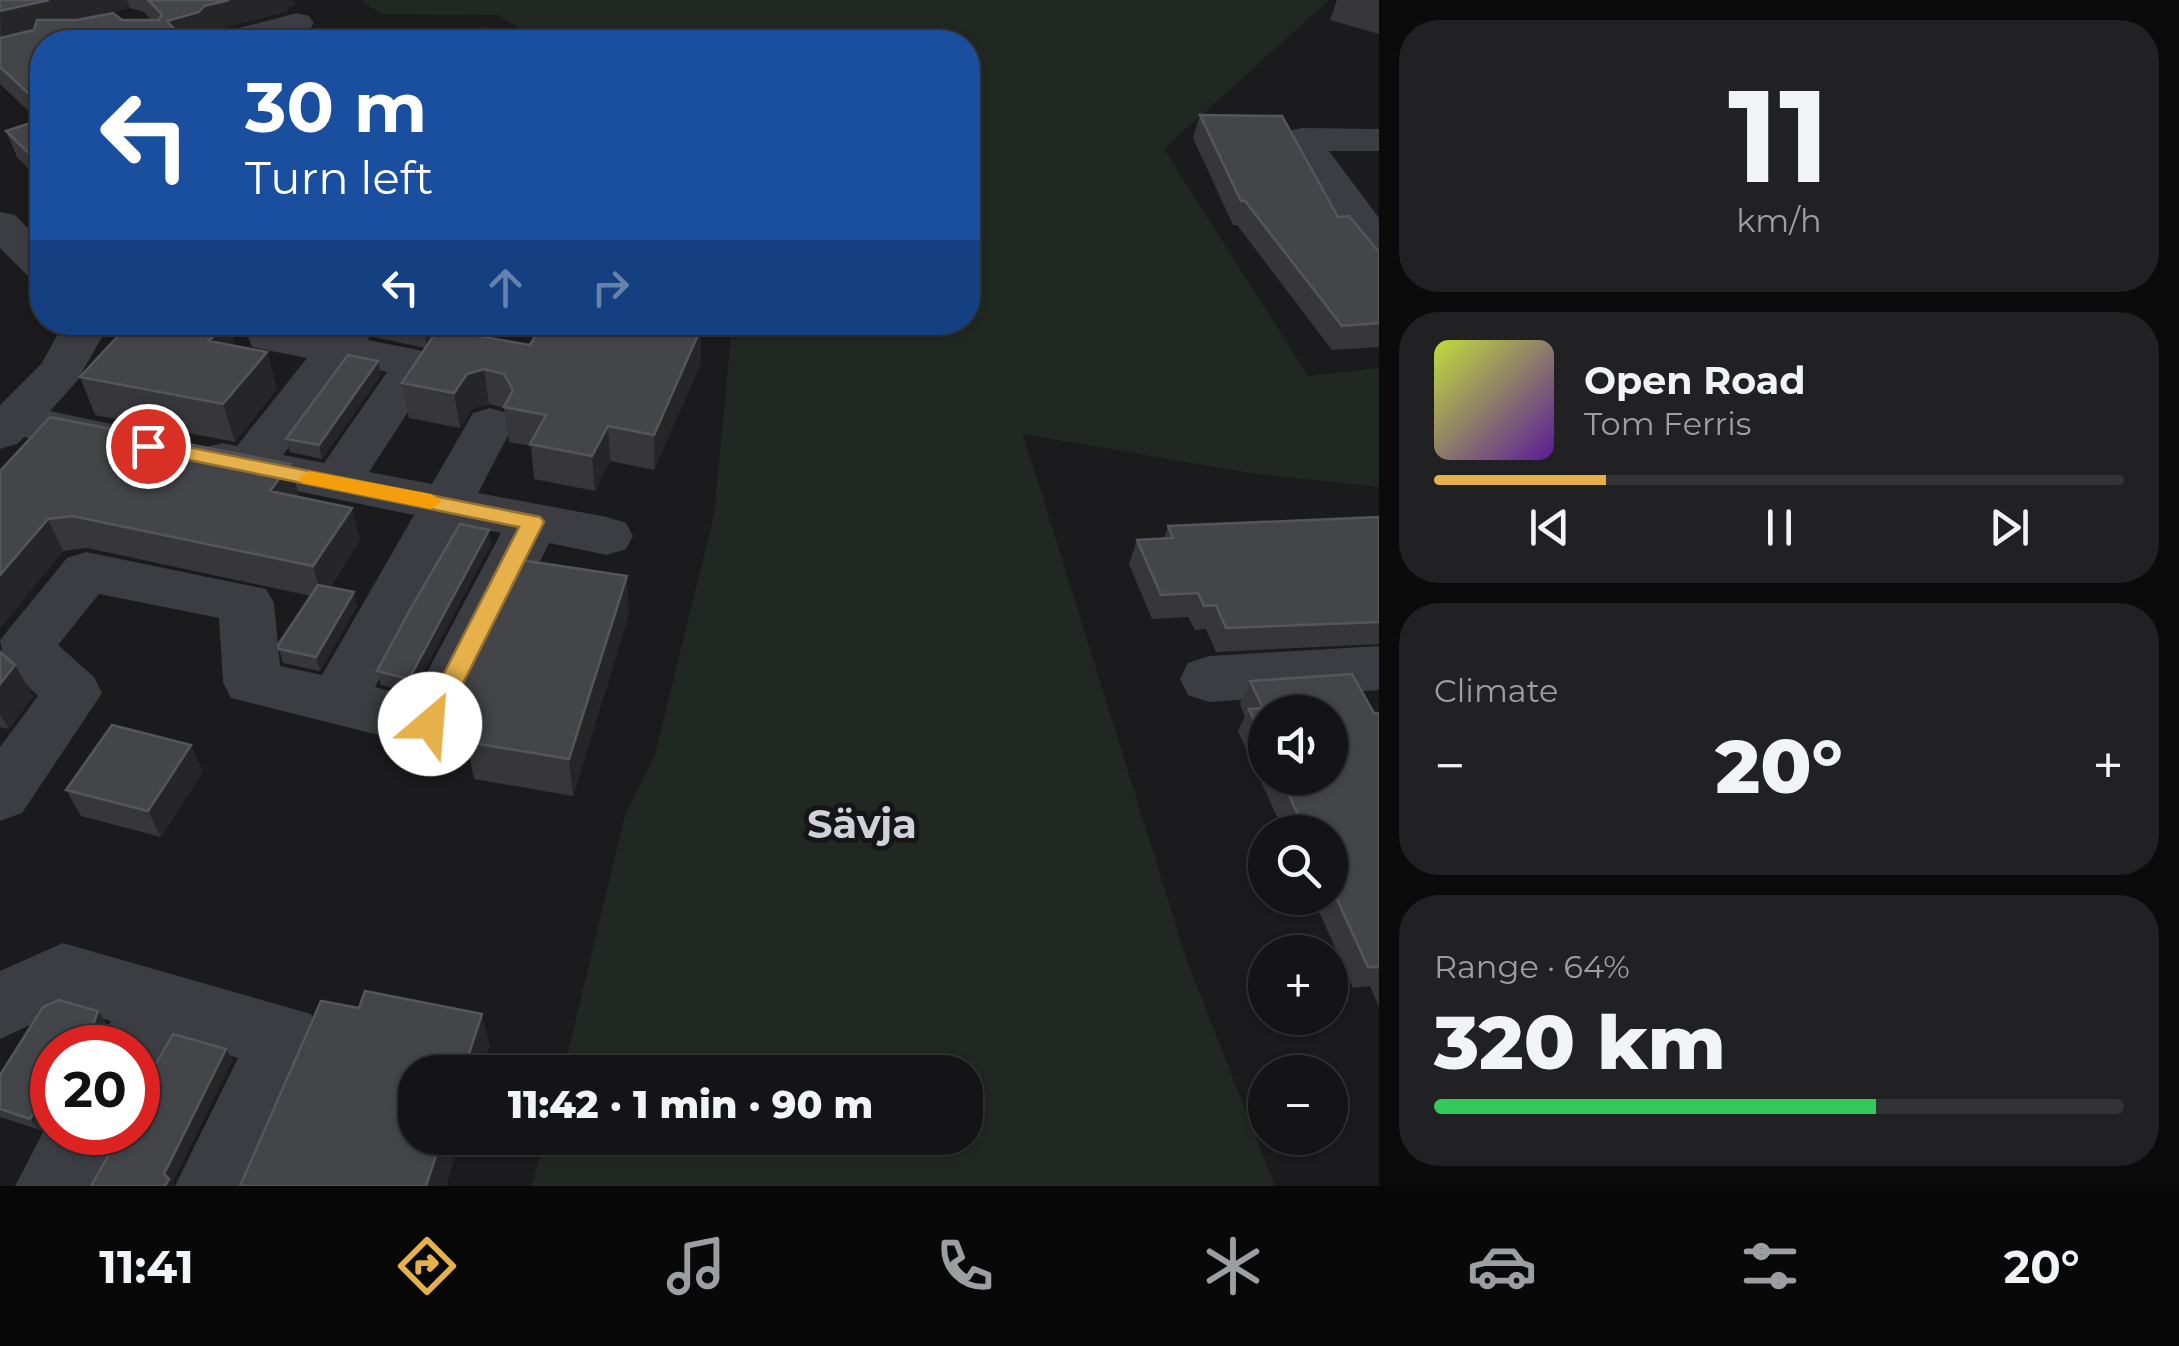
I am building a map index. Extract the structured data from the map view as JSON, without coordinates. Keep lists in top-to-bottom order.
{
  "districts": ["Sävja"],
  "page": {
    "tile": [
      ["11", "km/h"],
      "Climate",
      ["Range · 64%", "320 km"]
    ],
    "turn": ["30 m", "Turn left"],
    "song": ["Open Road", "Tom Ferris"],
    "map_buttons": ["+", "−"],
    "heat": ["−", "20°", "+"],
    "limit": "20",
    "trip": "11:42 · 1 min · 90 m",
    "tabs": ["11:41", "20°"]
  }
}
